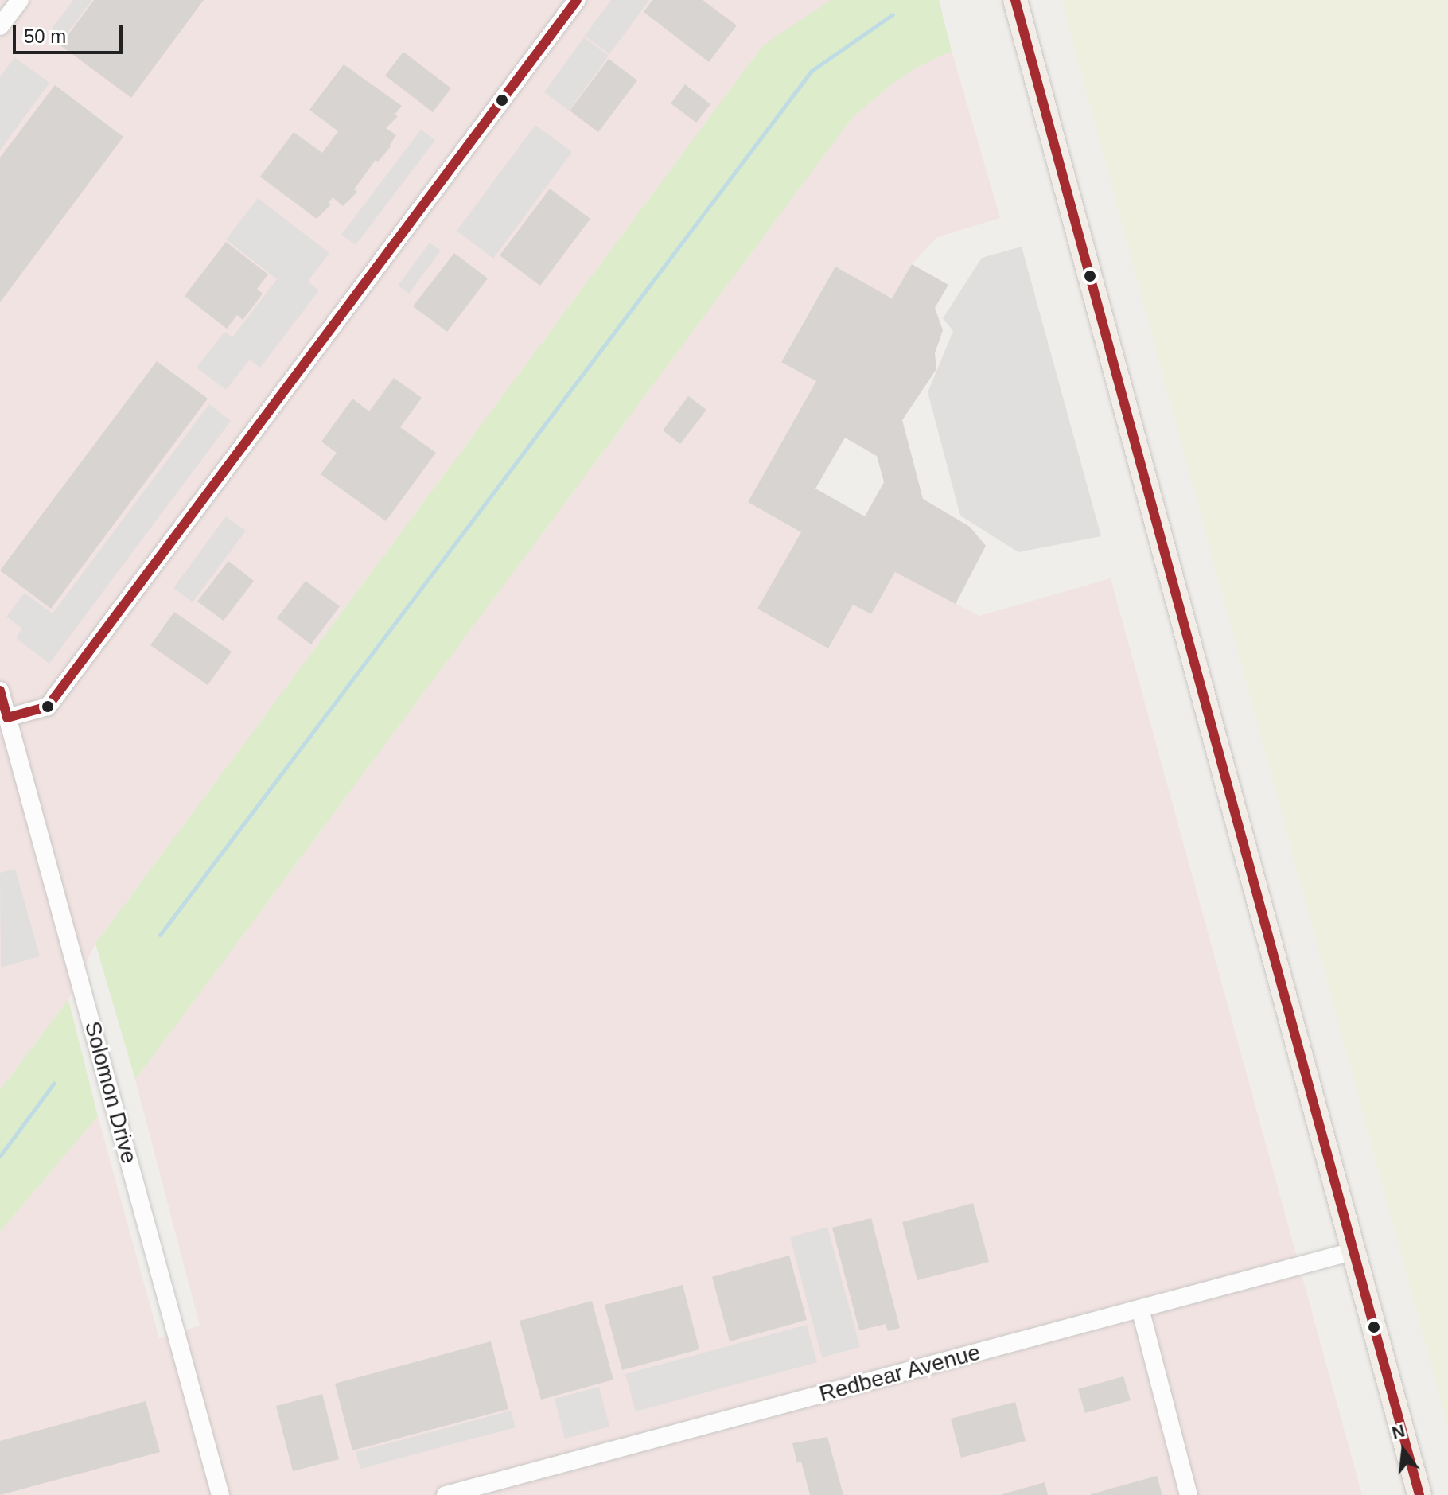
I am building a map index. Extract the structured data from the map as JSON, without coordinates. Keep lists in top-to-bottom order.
{
  "streets": {
    "street": ["Solomon Drive", "Redbear Avenue"]
  },
  "scale_bar": "50 m",
  "north": "top"
}
